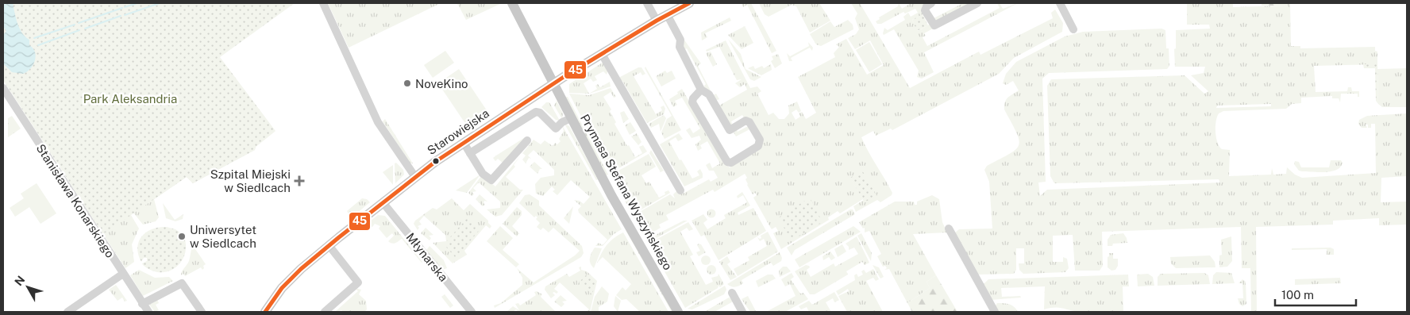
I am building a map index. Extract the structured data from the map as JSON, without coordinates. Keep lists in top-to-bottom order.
{
  "streets": {
    "main road": ["Starowiejska", "Prymasa Stefana Wyszyńskiego"],
    "street": ["Stanisława Konarskiego", "Młynarska"]
  },
  "crossings": [
    ["Starowiejska", "Prymasa Stefana Wyszyńskiego"],
    ["Starowiejska", "Młynarska"]
  ],
  "parks": ["Park Aleksandria"],
  "places": {
    "other": ["NoveKino", "Uniwersytet w Siedlcach"],
    "health": ["Szpital Miejski w Siedlcach"]
  },
  "lines": ["transit line 45"],
  "scale_bar": "100 m",
  "north": "top left"
}
